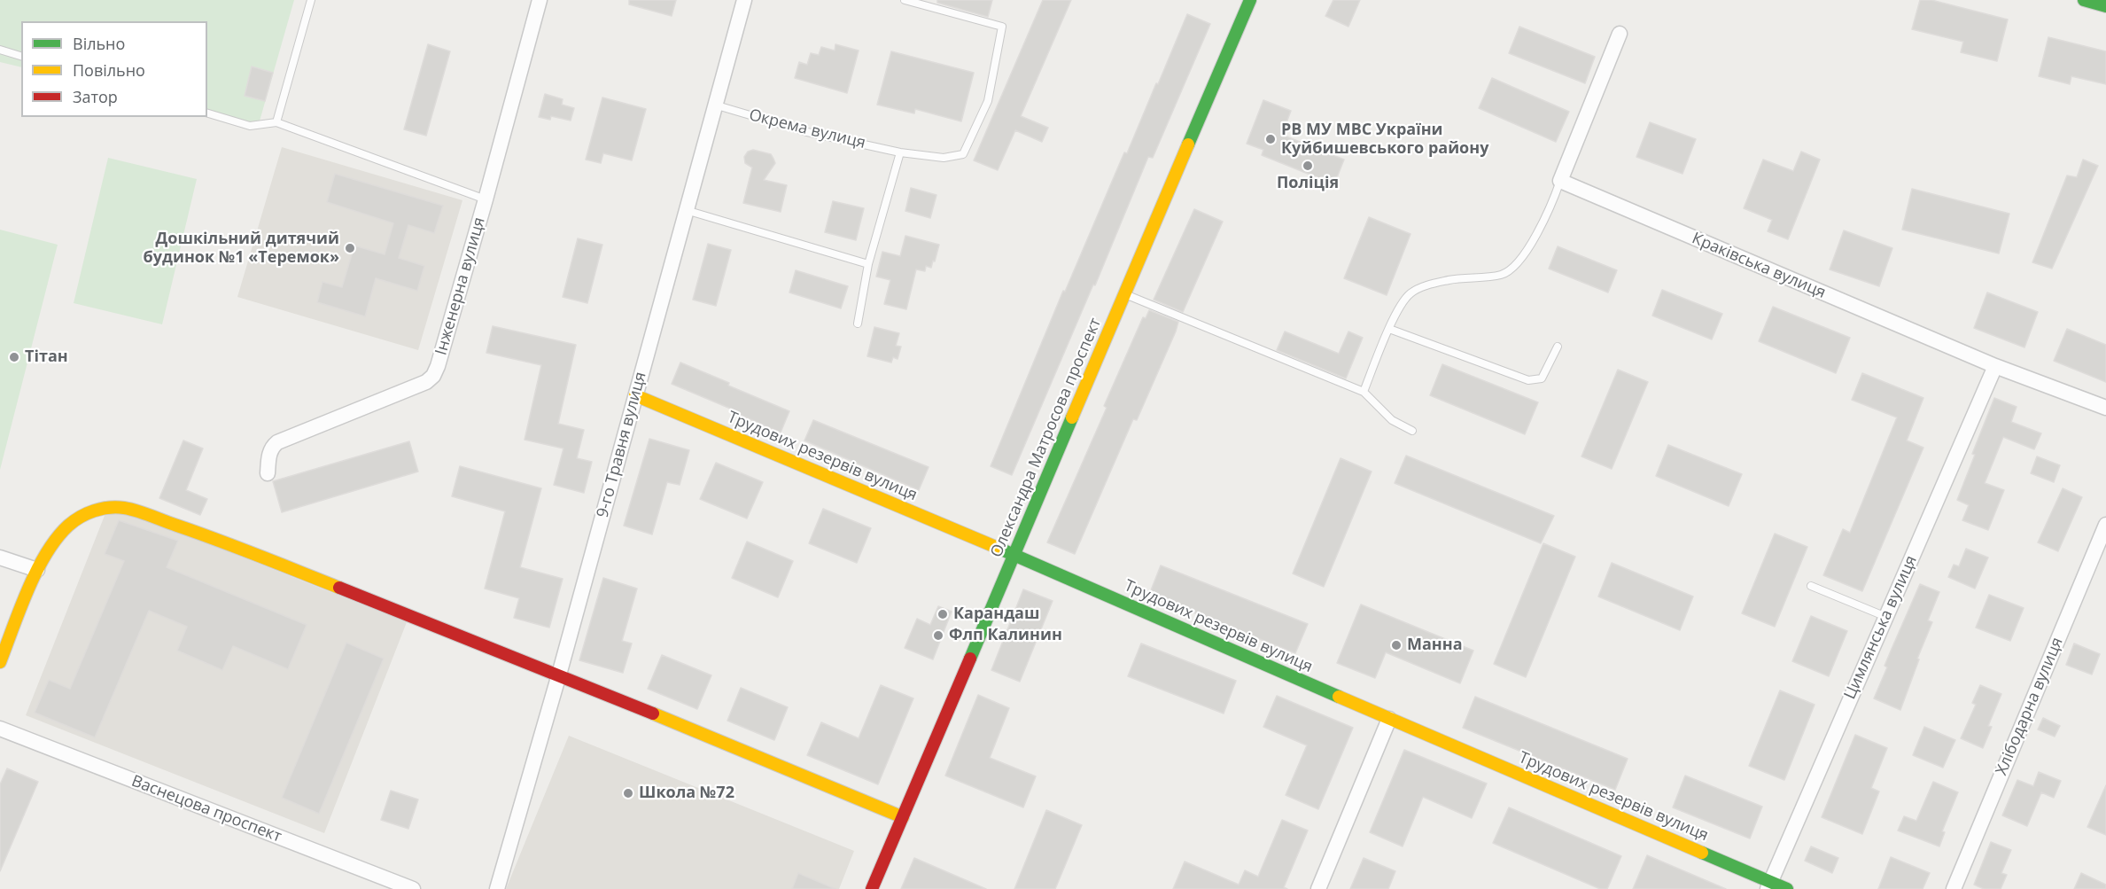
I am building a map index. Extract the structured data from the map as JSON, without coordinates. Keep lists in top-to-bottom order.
{
  "streets": {
    "street": [
      "Краківська вулиця",
      "Інженерна вулиця",
      "Олександра Матросова проспект",
      "9-го Травня вулиця",
      "Трудових резервів вулиця",
      "Цимлянська вулиця",
      "Хлібодарна вулиця",
      "Васнецова проспект"
    ],
    "lane": ["Окрема вулиця"]
  },
  "crossings": [
    ["Окрема вулиця", "9-го Травня вулиця"],
    ["Краківська вулиця", "Цимлянська вулиця"],
    ["Олександра Матросова проспект", "Трудових резервів вулиця"],
    ["9-го Травня вулиця", "Трудових резервів вулиця"],
    ["Трудових резервів вулиця", "Цимлянська вулиця"]
  ],
  "places": [
    "РВ МУ МВС України Куйбишевського району",
    "Поліція",
    "Дошкільний дитячий будинок №1 «Теремок»",
    "Тітан",
    "Карандаш",
    "Флп Калинин",
    "Манна",
    "Школа №72"
  ],
  "legend": ["Вільно", "Повільно", "Затор"]
}
